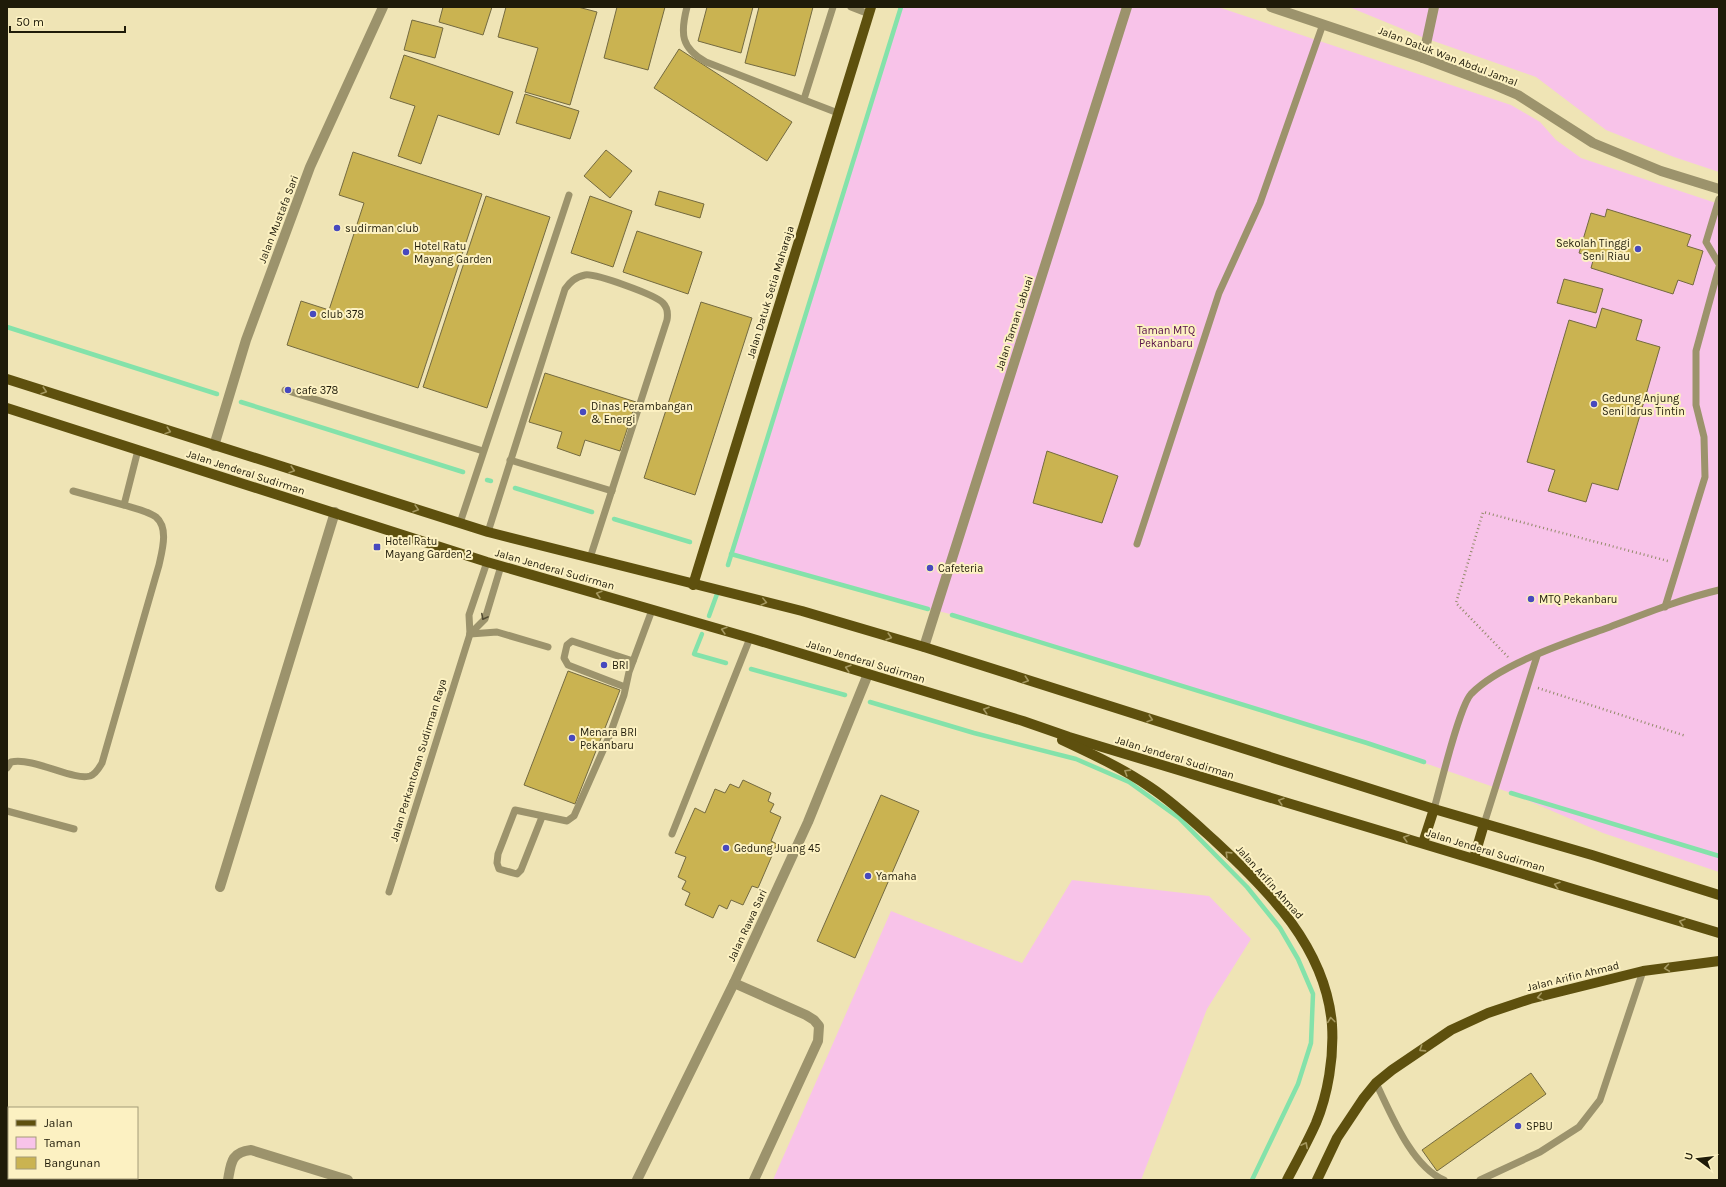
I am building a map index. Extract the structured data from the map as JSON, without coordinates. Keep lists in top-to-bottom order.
{
  "streets": {
    "main road": ["Jalan Datuk Setia Maharaja", "Jalan Jenderal Sudirman", "Jalan Arifin Ahmad"],
    "street": [
      "Jalan Datuk Wan Abdul Jamal",
      "Jalan Mustafa Sari",
      "Jalan Taman Labuai",
      "Jalan Rawa Sari"
    ],
    "lane": ["Jalan Perkantoran Sudirman Raya"]
  },
  "crossings": [
    ["Jalan Mustafa Sari", "Jalan Jenderal Sudirman"],
    ["Jalan Datuk Setia Maharaja", "Jalan Jenderal Sudirman"],
    ["Jalan Taman Labuai", "Jalan Jenderal Sudirman"],
    ["Jalan Jenderal Sudirman", "Jalan Perkantoran Sudirman Raya"],
    ["Jalan Jenderal Sudirman", "Jalan Arifin Ahmad"],
    ["Jalan Jenderal Sudirman", "Jalan Rawa Sari"]
  ],
  "parks": ["Taman MTQ Pekanbaru"],
  "places": {
    "other": [
      "sudirman club",
      "Sekolah Tinggi Seni Riau",
      "Hotel Ratu Mayang Garden",
      "club 378",
      "cafe 378",
      "Gedung Anjung Seni Idrus Tintin",
      "Dinas Perambangan & Energi",
      "Cafeteria",
      "MTQ Pekanbaru",
      "BRI",
      "Menara BRI Pekanbaru",
      "Gedung Juang 45",
      "Yamaha",
      "SPBU"
    ],
    "transit": ["Hotel Ratu Mayang Garden 2"]
  },
  "legend": ["Jalan", "Taman", "Bangunan"],
  "scale_bar": "50 m",
  "north": "left"
}
